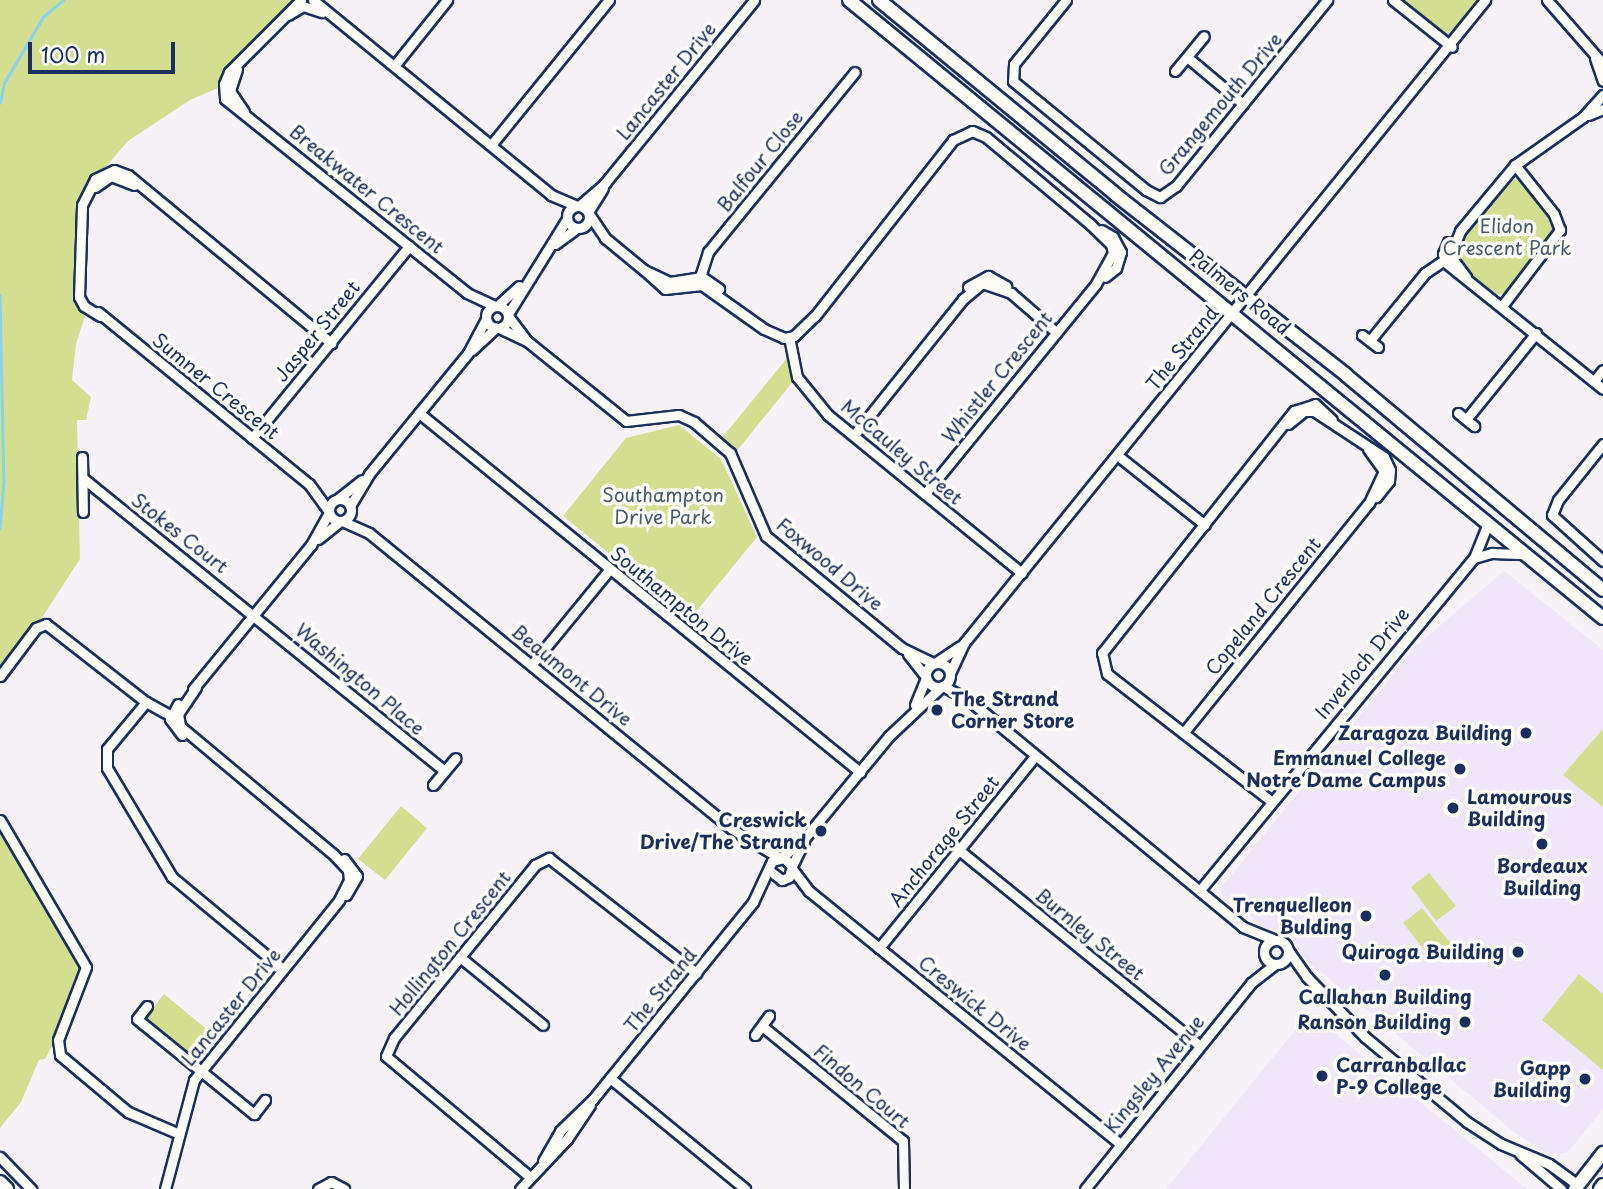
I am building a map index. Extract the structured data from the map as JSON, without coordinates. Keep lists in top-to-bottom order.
{
  "streets": {
    "main road": ["Palmers Road"],
    "street": [
      "Lancaster Drive",
      "Grangemouth Drive",
      "Balfour Close",
      "Breakwater Crescent",
      "Jasper Street",
      "The Strand",
      "Whistler Crescent",
      "Sumner Crescent",
      "McCauley Street",
      "Stokes Court",
      "Foxwood Drive",
      "Southampton Drive",
      "Copeland Crescent",
      "Inverloch Drive",
      "Beaumont Drive",
      "Washington Place",
      "Anchorage Street",
      "Burnley Street",
      "Hollington Crescent",
      "Creswick Drive",
      "Kingsley Avenue",
      "Findon Court"
    ]
  },
  "crossings": [
    ["Lancaster Drive", "Breakwater Crescent"],
    ["Breakwater Crescent", "Jasper Street"],
    ["Breakwater Crescent", "Foxwood Drive"],
    ["Palmers Road", "The Strand"],
    ["Palmers Road", "Inverloch Drive"],
    ["Jasper Street", "Sumner Crescent"],
    ["The Strand", "McCauley Street"],
    ["The Strand", "Foxwood Drive"],
    ["The Strand", "Beaumont Drive"],
    ["The Strand", "Hollington Crescent"],
    ["The Strand", "Creswick Drive"],
    ["Whistler Crescent", "McCauley Street"],
    ["Stokes Court", "Washington Place"],
    ["Beaumont Drive", "Creswick Drive"],
    ["Anchorage Street", "Burnley Street"],
    ["Anchorage Street", "Creswick Drive"],
    ["Burnley Street", "Kingsley Avenue"],
    ["Creswick Drive", "Kingsley Avenue"]
  ],
  "parks": ["Elidon Crescent Park", "Southampton Drive Park"],
  "places": [
    "The Strand Corner Store",
    "Zaragoza Building",
    "Emmanuel College Notre Dame Campus",
    "Lamourous Building",
    "Creswick Drive/The Strand",
    "Bordeaux Building",
    "Trenquelleon Bulding",
    "Quiroga Building",
    "Callahan Building",
    "Ranson Building",
    "Carranballac P-9 College",
    "Gapp Building"
  ],
  "scale_bar": "100 m"
}
